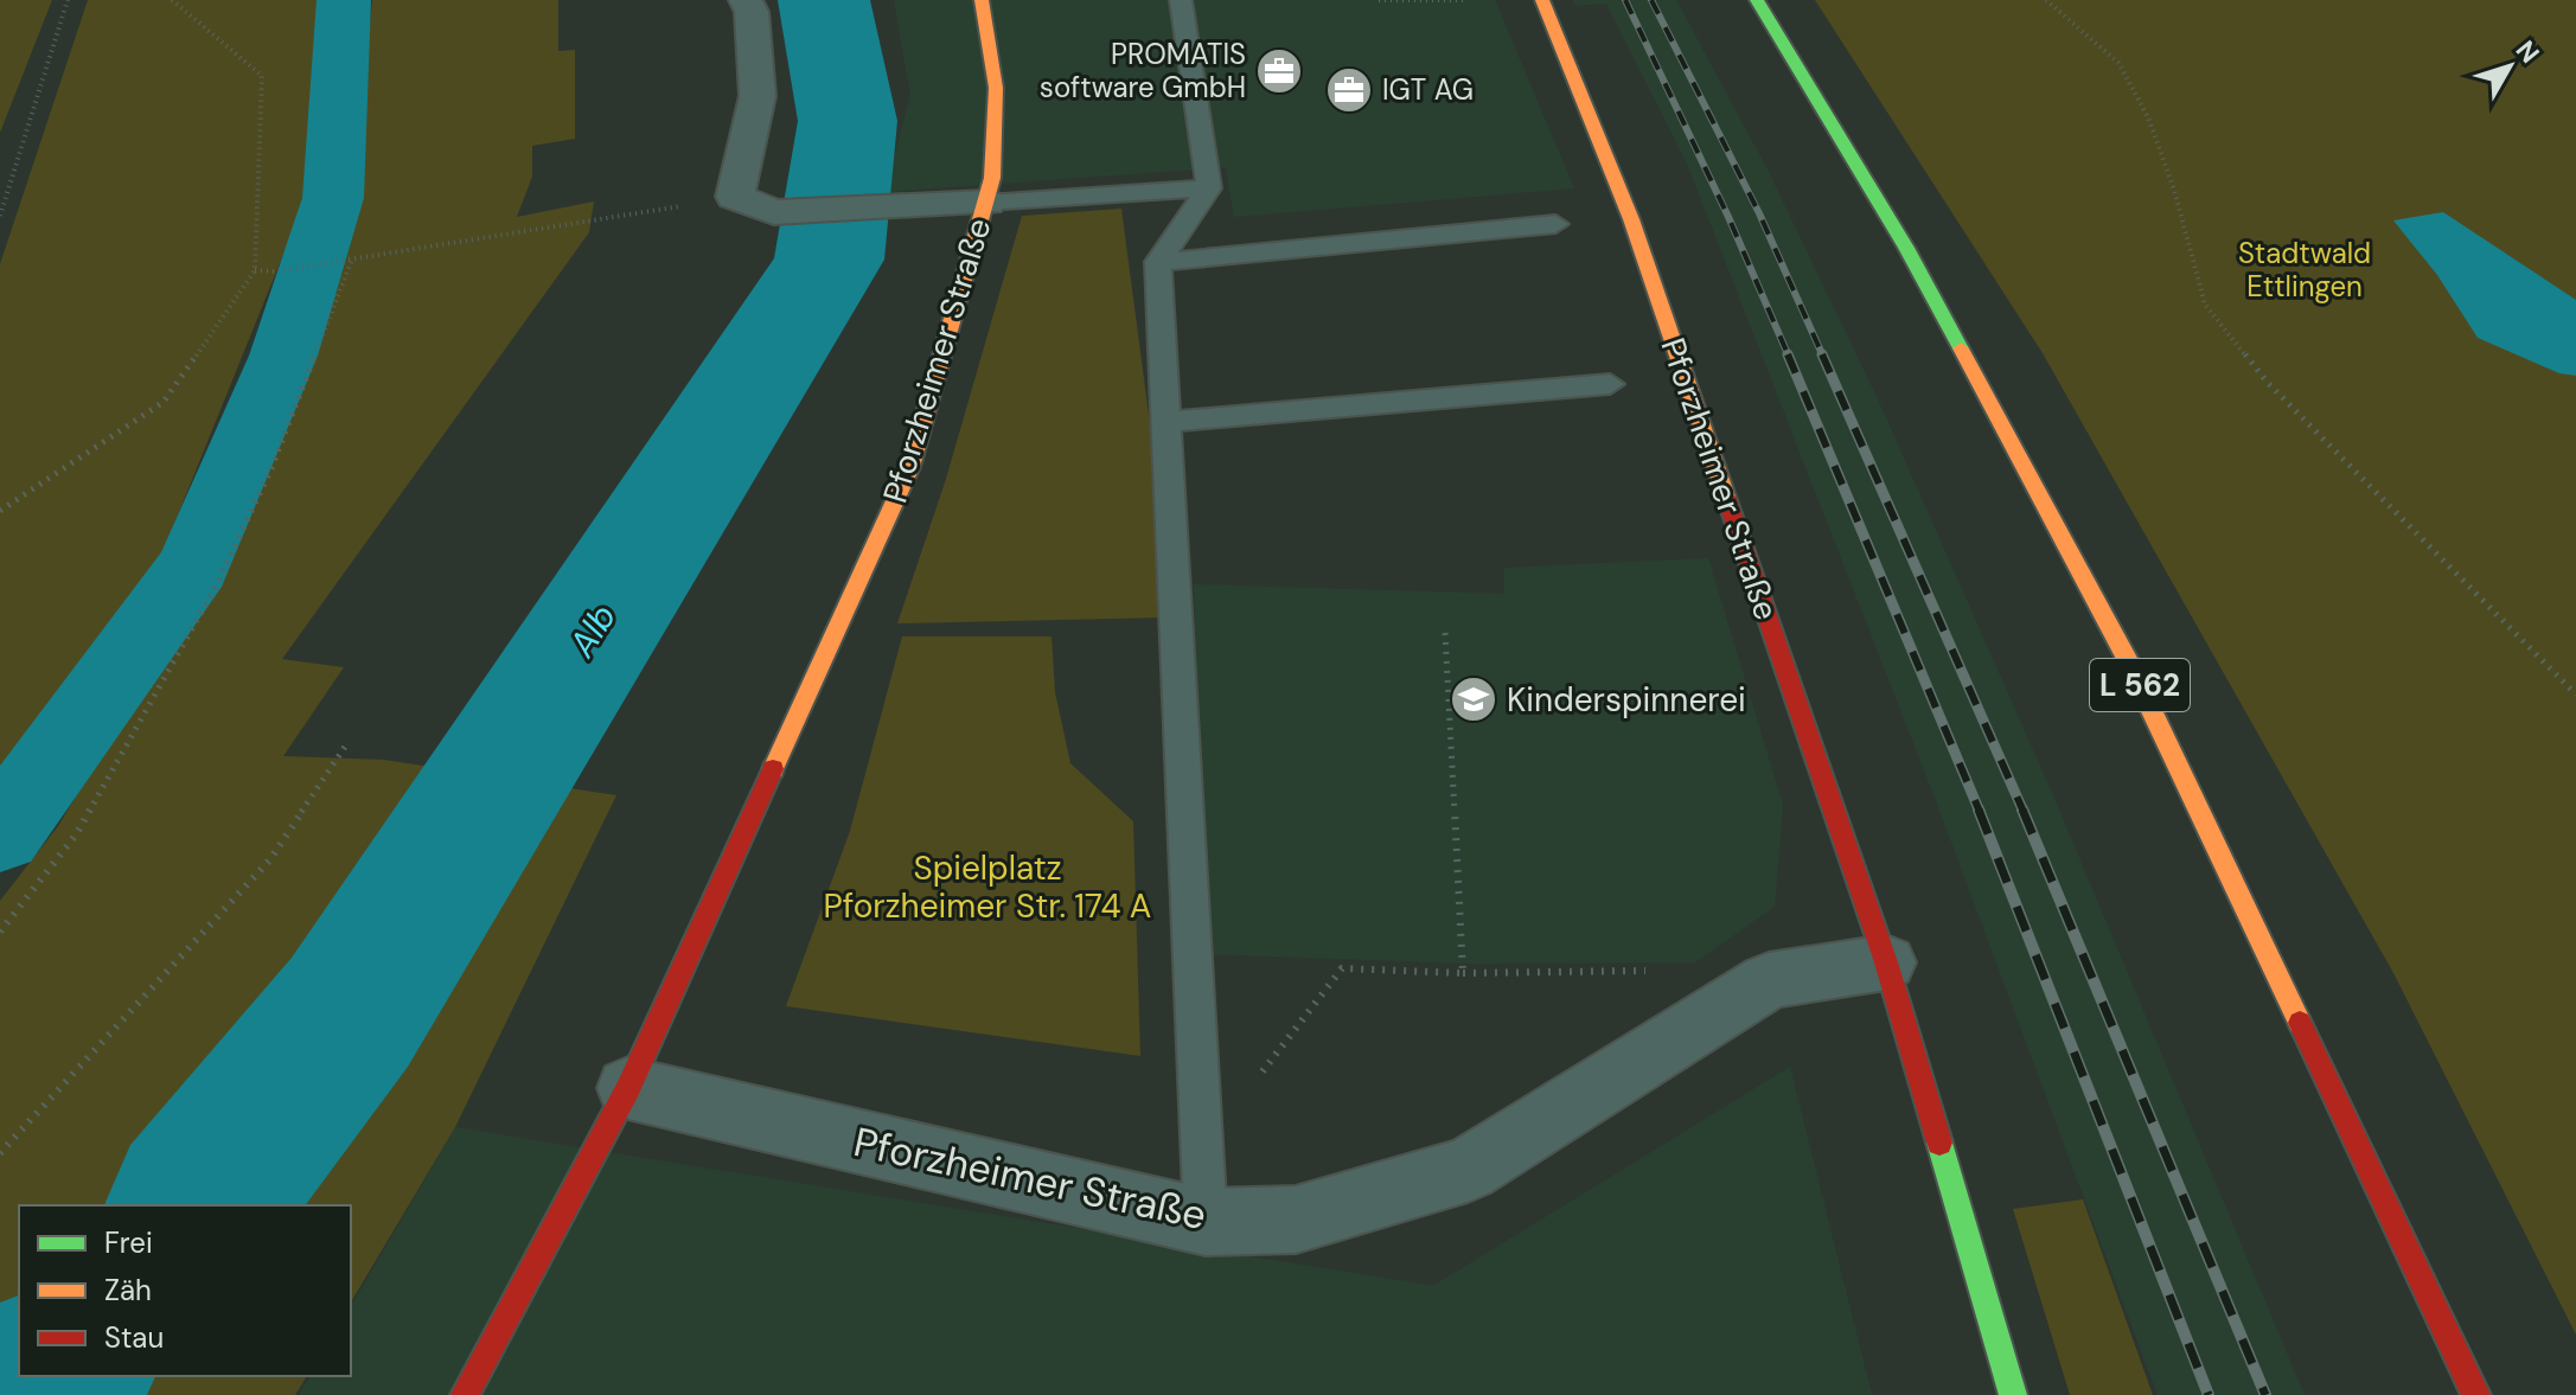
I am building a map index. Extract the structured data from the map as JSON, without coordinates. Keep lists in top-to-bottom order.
{
  "streets": {
    "street": ["Pforzheimer Straße", "L 562"]
  },
  "water": ["Alb"],
  "parks": ["Stadtwald Ettlingen", "Spielplatz Pforzheimer Str. 174 A"],
  "places": {
    "office": ["PROMATIS software GmbH", "IGT AG"],
    "school or university": ["Kinderspinnerei"]
  },
  "legend": ["Frei", "Zäh", "Stau"],
  "north": "top right"
}
